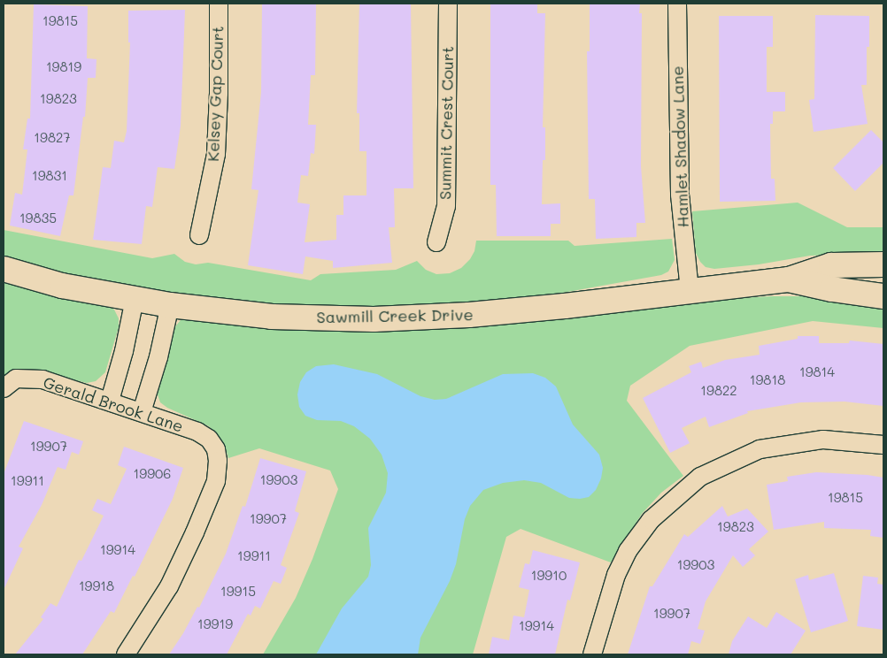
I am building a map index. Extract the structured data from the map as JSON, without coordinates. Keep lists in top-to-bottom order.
{
  "streets": {
    "street": [
      "Kelsey Gap Court",
      "Summit Crest Court",
      "Hamlet Shadow Lane",
      "Sawmill Creek Drive",
      "Gerald Brook Lane"
    ]
  },
  "crossings": [
    ["Hamlet Shadow Lane", "Sawmill Creek Drive"]
  ],
  "house_numbers": [
    "19815",
    "19819",
    "19823",
    "19827",
    "19831",
    "19835",
    "19814",
    "19818",
    "19822",
    "19907",
    "19906",
    "19903",
    "19911",
    "19815",
    "19907",
    "19823",
    "19914",
    "19911",
    "19903",
    "19910",
    "19918",
    "19915",
    "19907",
    "19919",
    "19914"
  ]
}
